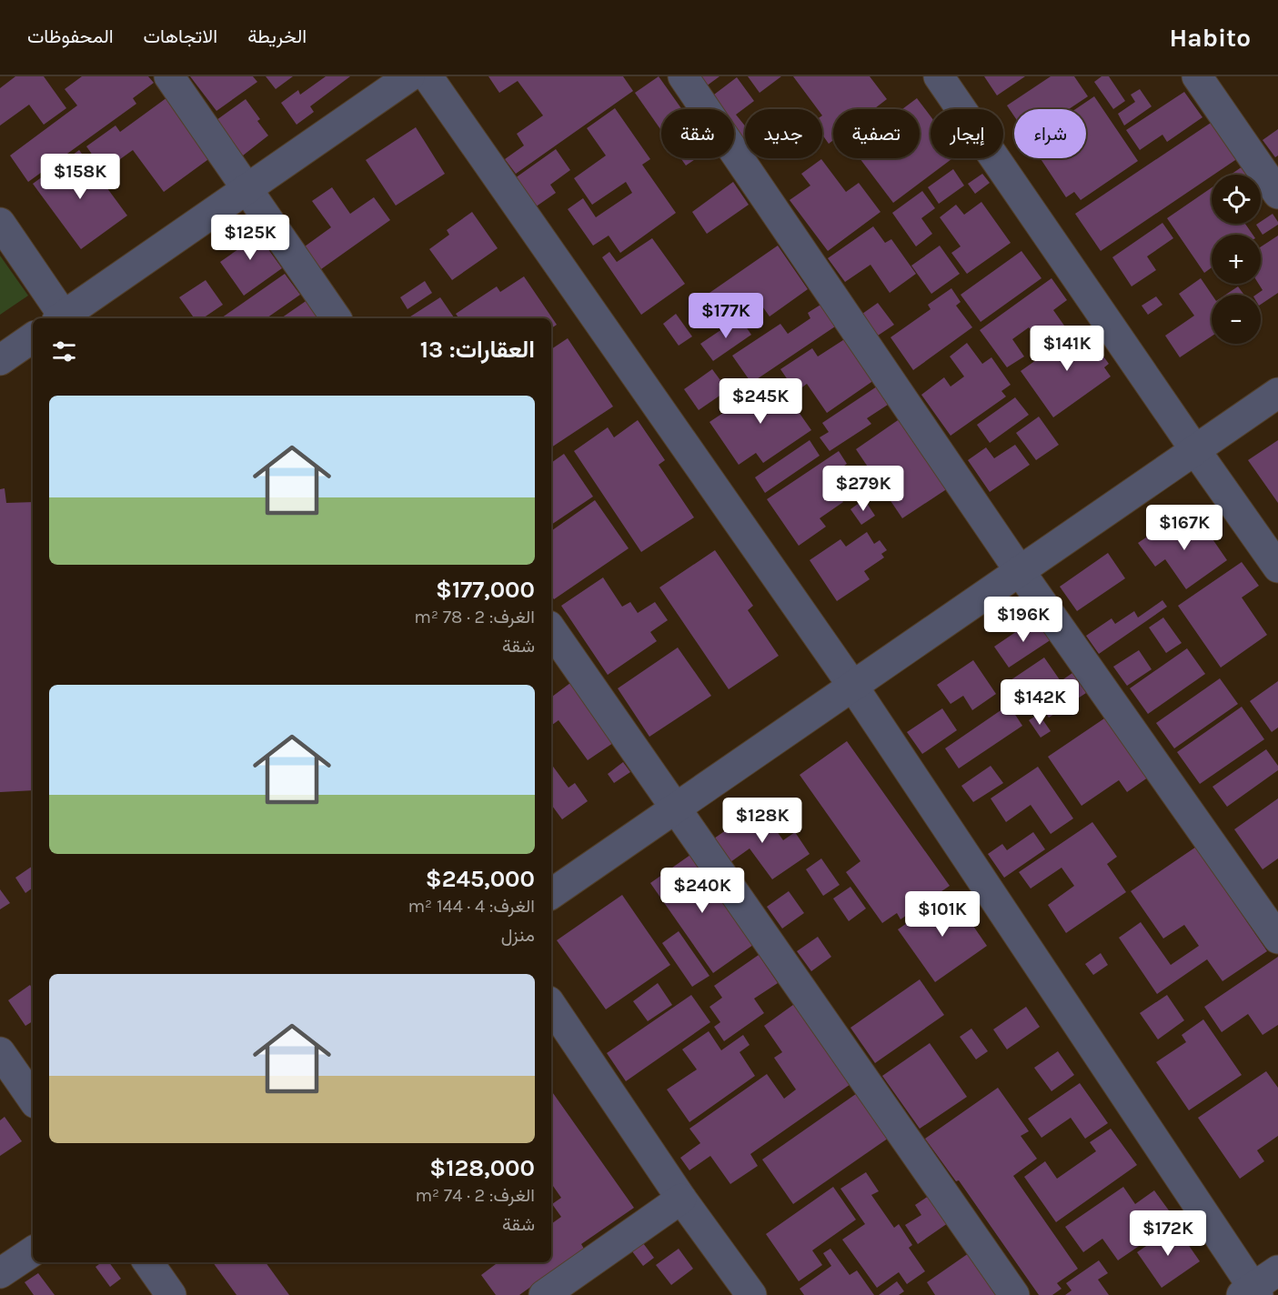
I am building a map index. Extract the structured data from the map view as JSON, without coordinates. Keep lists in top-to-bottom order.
{
  "page": {
    "header": "Habito",
    "nav": ["الخريطة", "الاتجاهات", "المحفوظات"],
    "chip": [
      "شراء",
      "إيجار",
      "تصفية",
      "جديد",
      "شقة"
    ],
    "price": [
      "$158K",
      "$125K",
      "$177K",
      "$141K",
      "$245K",
      "$279K",
      "$167K",
      "$196K",
      "$142K",
      "$128K",
      "$240K",
      "$101K",
      "$172K"
    ],
    "map_buttons": ["+", "−"],
    "heading": "العقارات: 13",
    "list": [
      {
        "name": "$177,000",
        "note": "الغرف: 2 · 78 m² · شقة"
      },
      {
        "name": "$245,000",
        "note": "الغرف: 4 · 144 m² · منزل"
      },
      {
        "name": "$128,000",
        "note": "الغرف: 2 · 74 m² · شقة"
      }
    ]
  }
}
